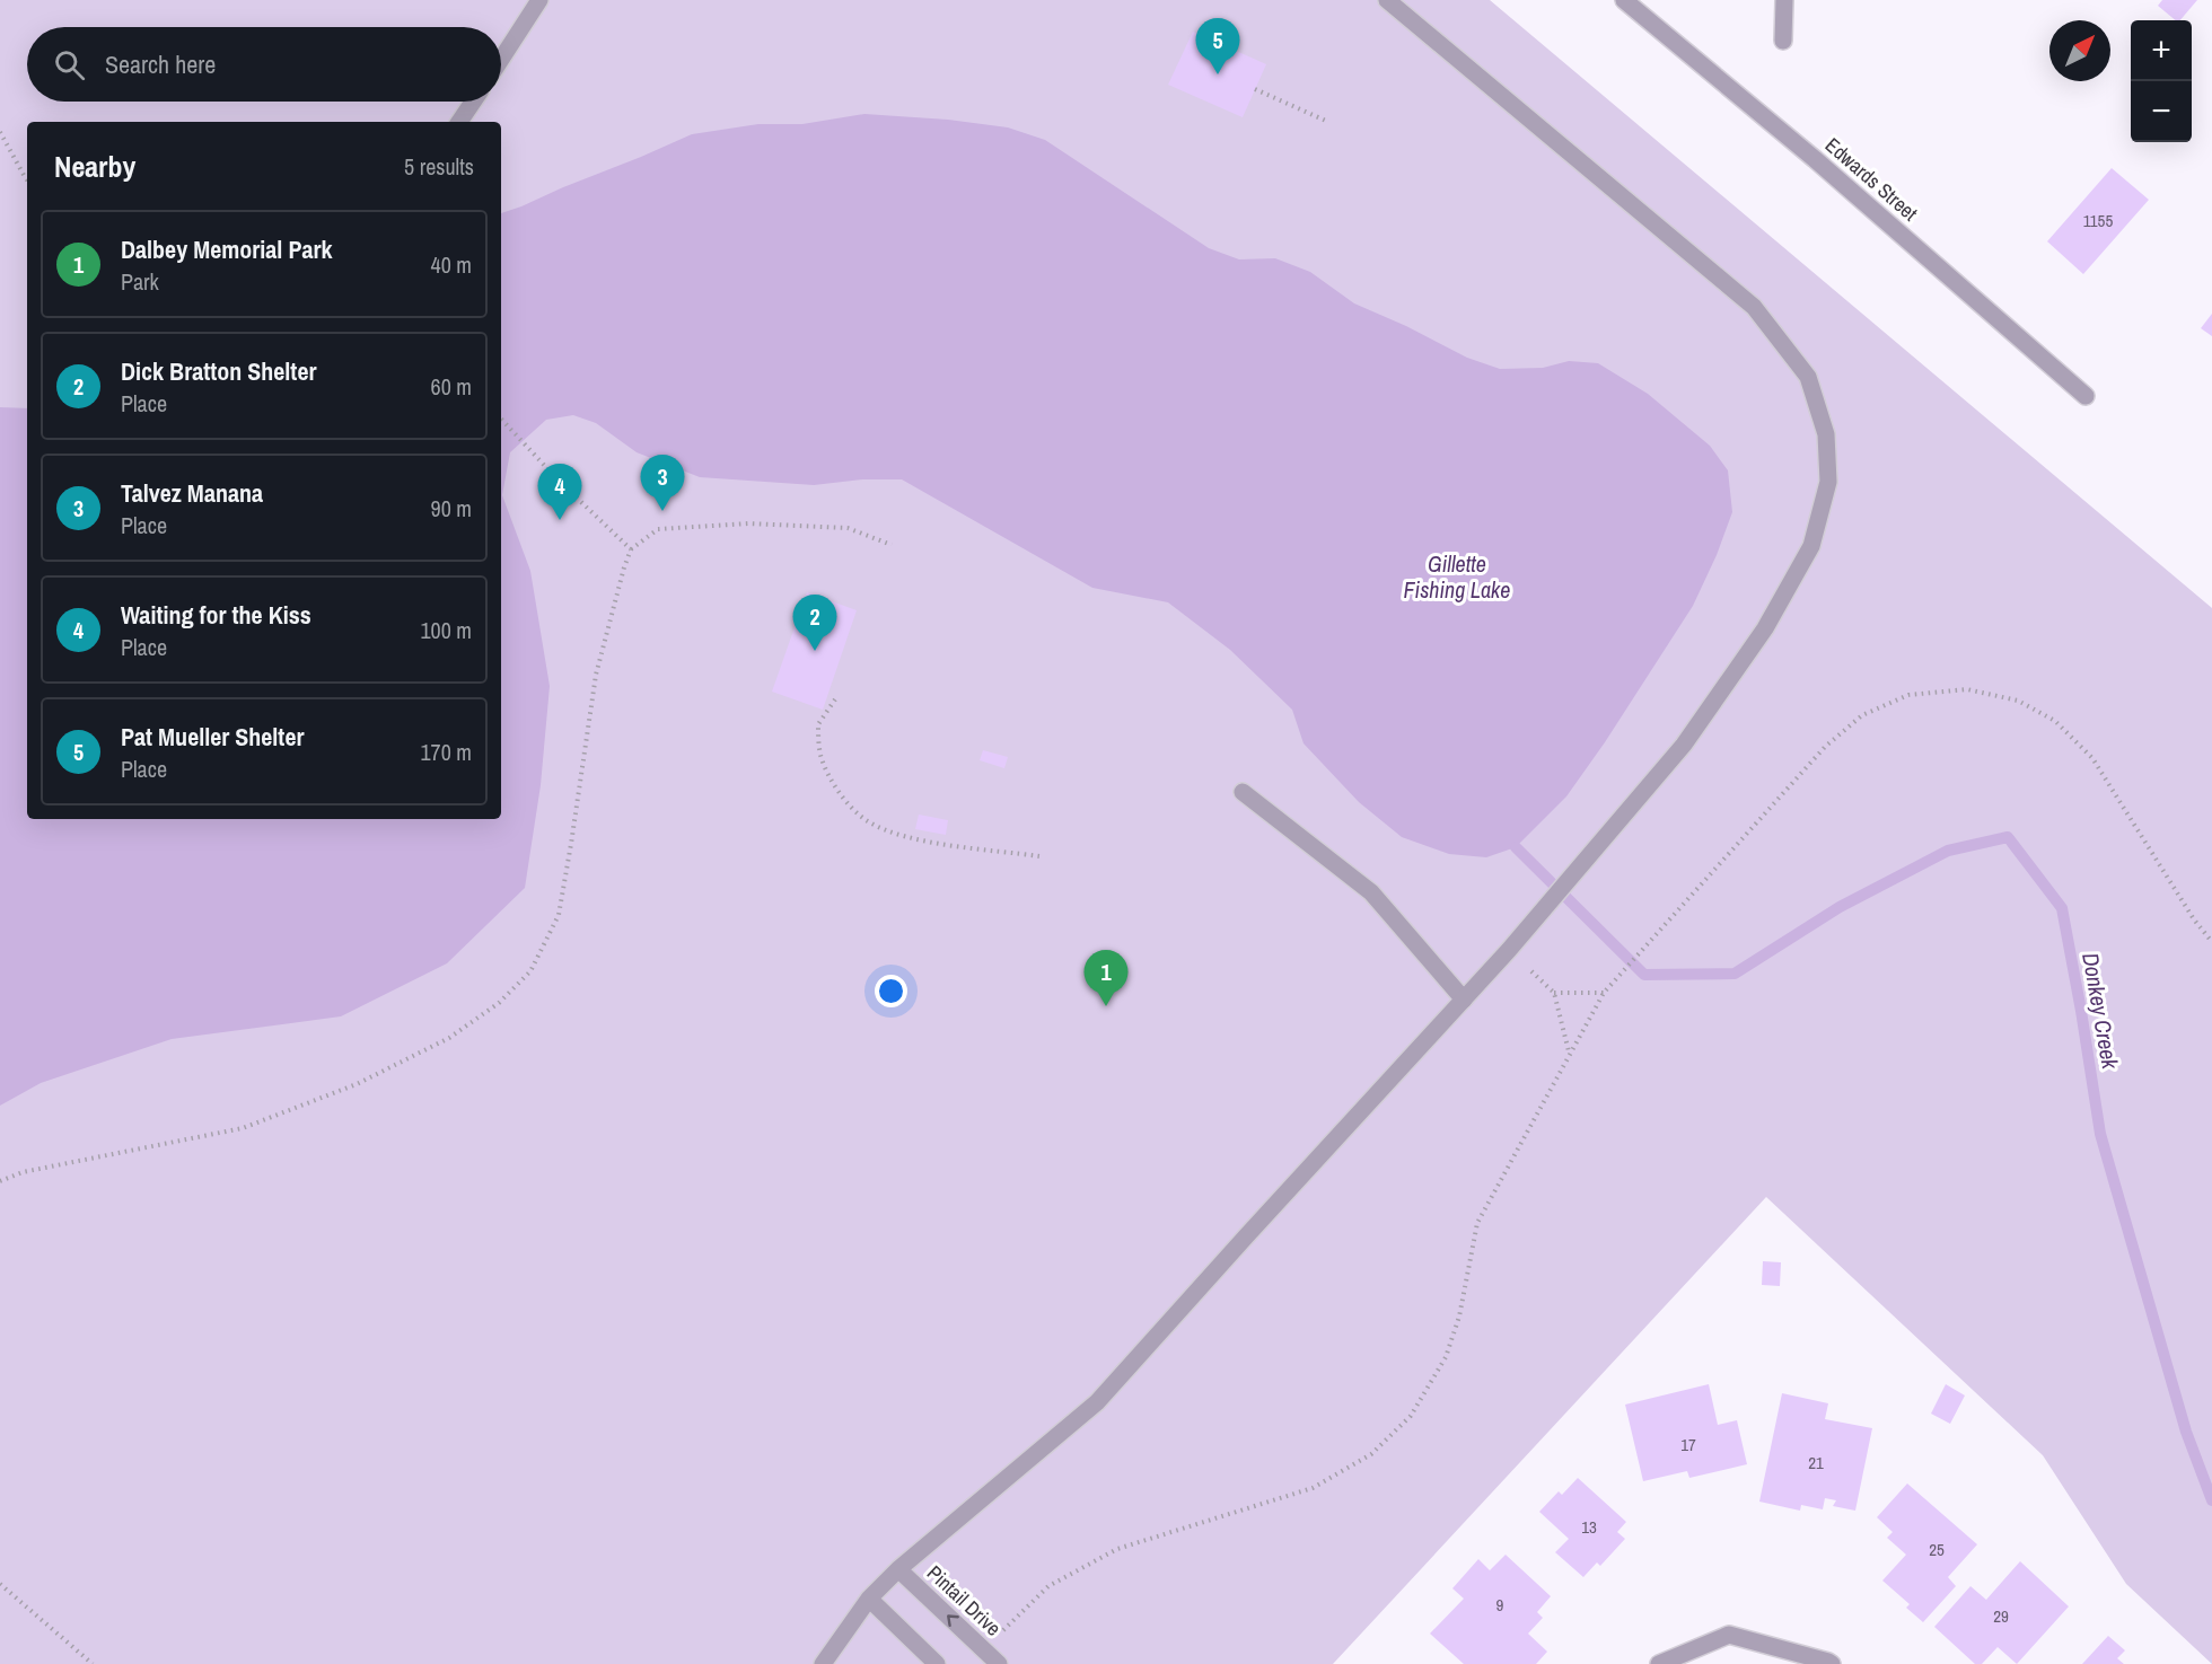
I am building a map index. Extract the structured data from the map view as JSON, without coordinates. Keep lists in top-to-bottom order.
{
  "streets": {
    "street": ["Edwards Street", "Pintail Drive"]
  },
  "water": ["Gillette Fishing Lake", "Donkey Creek"],
  "house_numbers": [
    "1155",
    "17",
    "21",
    "13",
    "25",
    "9",
    "29"
  ],
  "north": "top right",
  "page": {
    "pins": [
      "5",
      "3",
      "4",
      "2",
      "1"
    ],
    "map_buttons": ["+", "−"],
    "search": "Search here",
    "heading": ["Nearby", "5 results"],
    "list": [
      {
        "mark": "1",
        "name": "Dalbey Memorial Park",
        "note": "Park",
        "value": "40 m"
      },
      {
        "mark": "2",
        "name": "Dick Bratton Shelter",
        "note": "Place",
        "value": "60 m"
      },
      {
        "mark": "3",
        "name": "Talvez Manana",
        "note": "Place",
        "value": "90 m"
      },
      {
        "mark": "4",
        "name": "Waiting for the Kiss",
        "note": "Place",
        "value": "100 m"
      },
      {
        "mark": "5",
        "name": "Pat Mueller Shelter",
        "note": "Place",
        "value": "170 m"
      }
    ]
  }
}
